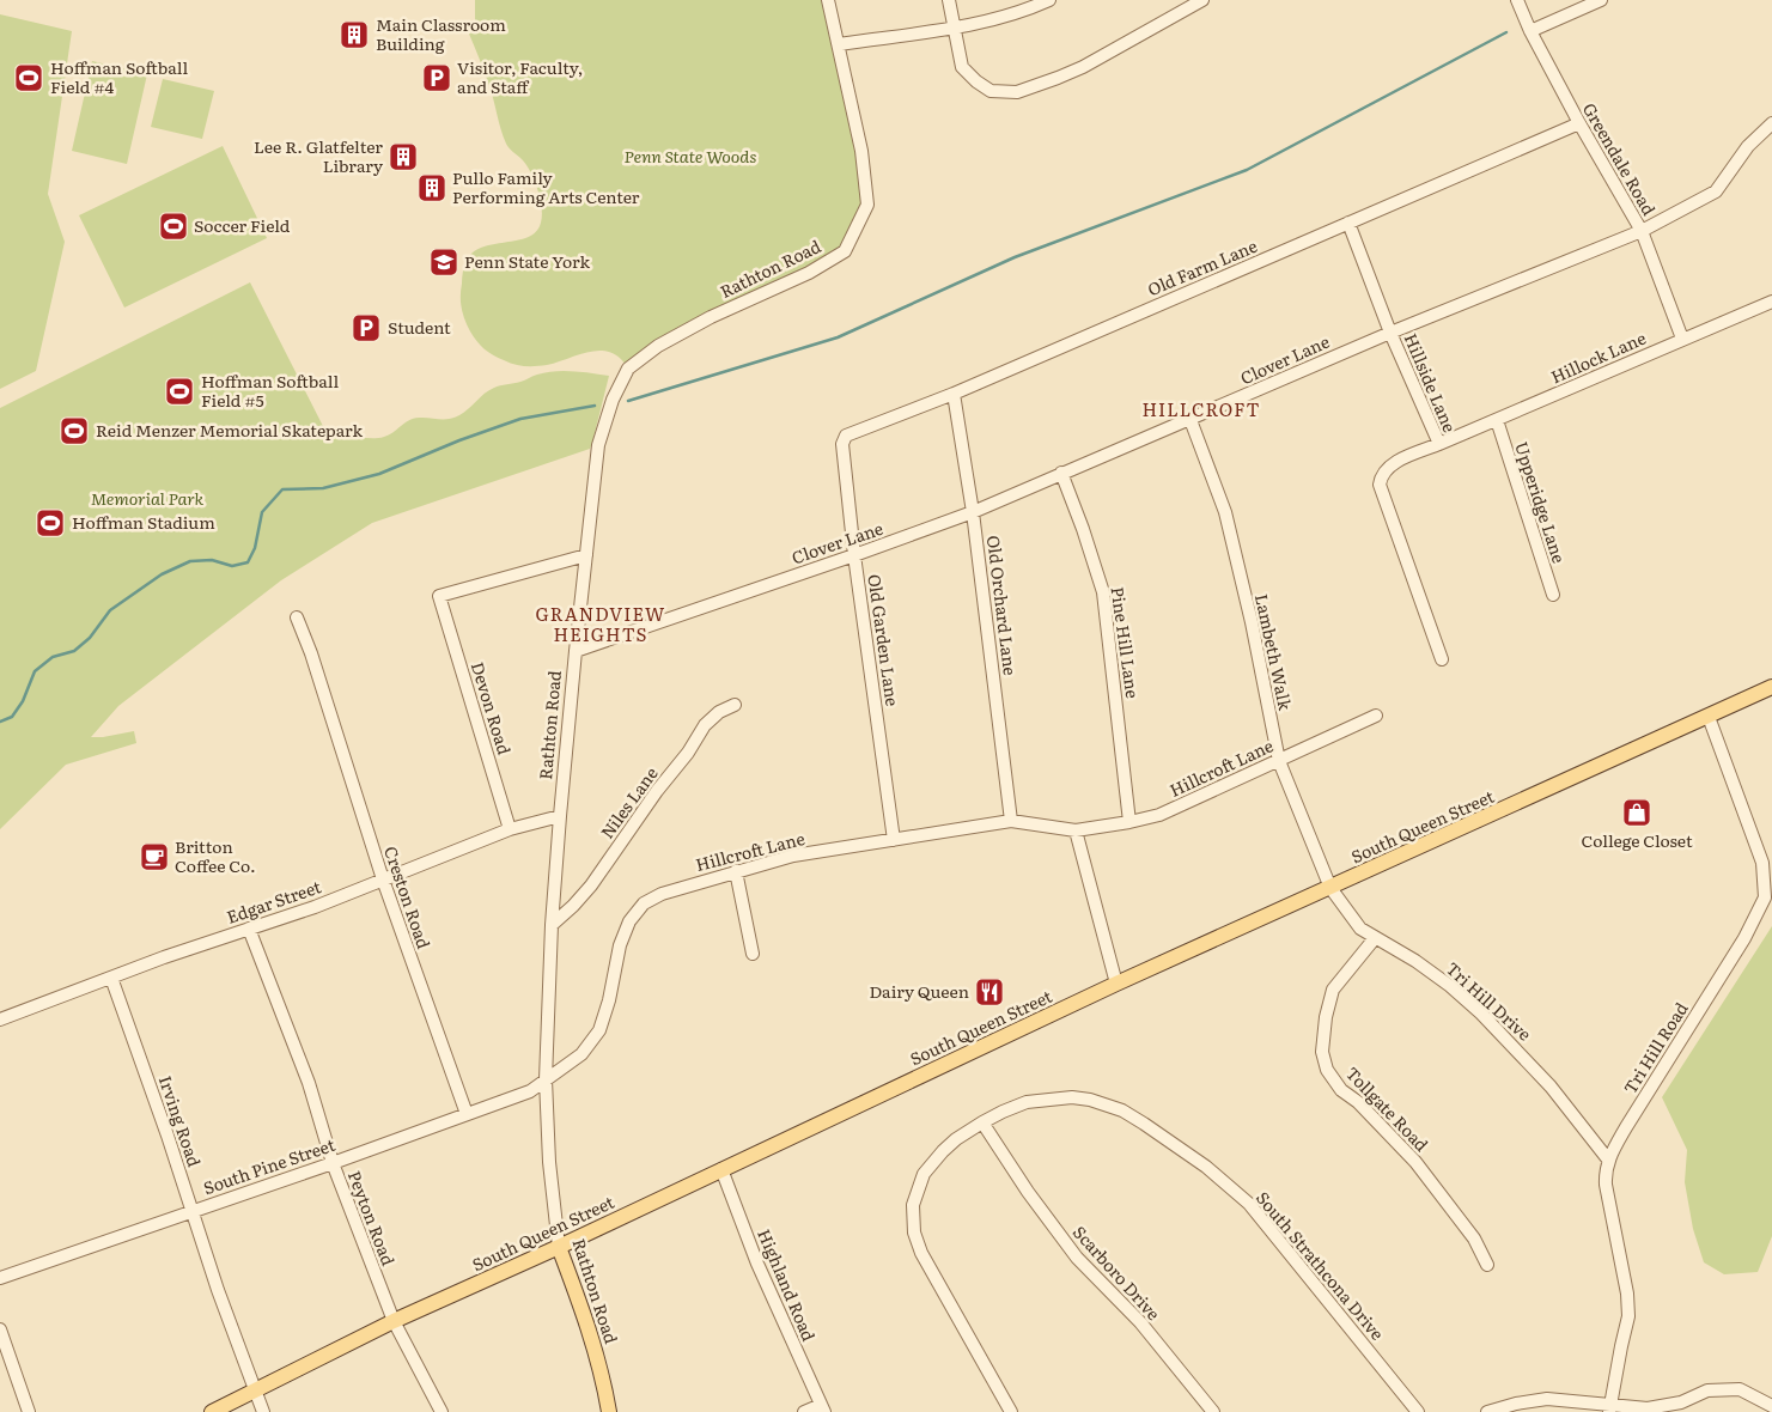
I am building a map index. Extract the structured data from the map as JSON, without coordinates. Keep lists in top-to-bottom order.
{
  "streets": {
    "main road": ["Rathton Road", "South Queen Street"],
    "street": [
      "Greendale Road",
      "Old Farm Lane",
      "Hillock Lane",
      "Clover Lane",
      "Hillside Lane",
      "Upperidge Lane",
      "Old Orchard Lane",
      "Old Garden Lane",
      "Pine Hill Lane",
      "Lambeth Walk",
      "Devon Road",
      "Hillcroft Lane",
      "Niles Lane",
      "Creston Road",
      "Edgar Street",
      "Tri Hill Drive",
      "Tri Hill Road",
      "Tollgate Road",
      "Irving Road",
      "South Pine Street",
      "Peyton Road",
      "South Strathcona Drive",
      "Scarboro Drive",
      "Highland Road"
    ]
  },
  "crossings": [
    ["Greendale Road", "Old Farm Lane"],
    ["Greendale Road", "Hillock Lane"],
    ["Greendale Road", "Clover Lane"],
    ["Old Farm Lane", "Hillside Lane"],
    ["Old Farm Lane", "Old Orchard Lane"],
    ["Old Farm Lane", "Old Garden Lane"],
    ["Rathton Road", "Clover Lane"],
    ["Rathton Road", "Devon Road"],
    ["Rathton Road", "Hillcroft Lane"],
    ["Rathton Road", "Niles Lane"],
    ["Rathton Road", "South Queen Street"],
    ["Rathton Road", "Edgar Street"],
    ["Rathton Road", "South Pine Street"],
    ["Hillock Lane", "Hillside Lane"],
    ["Hillock Lane", "Upperidge Lane"],
    ["Clover Lane", "Hillside Lane"],
    ["Clover Lane", "Old Orchard Lane"],
    ["Clover Lane", "Old Garden Lane"],
    ["Clover Lane", "Pine Hill Lane"],
    ["Clover Lane", "Lambeth Walk"],
    ["Old Orchard Lane", "Hillcroft Lane"],
    ["Old Garden Lane", "Hillcroft Lane"],
    ["Pine Hill Lane", "Hillcroft Lane"],
    ["Lambeth Walk", "Hillcroft Lane"],
    ["Lambeth Walk", "South Queen Street"],
    ["Lambeth Walk", "Tri Hill Drive"],
    ["Devon Road", "Edgar Street"],
    ["Hillcroft Lane", "South Pine Street"],
    ["South Queen Street", "Tri Hill Drive"],
    ["South Queen Street", "Tri Hill Road"],
    ["South Queen Street", "Irving Road"],
    ["South Queen Street", "Peyton Road"],
    ["South Queen Street", "Highland Road"],
    ["Creston Road", "Edgar Street"],
    ["Creston Road", "South Pine Street"],
    ["Edgar Street", "Irving Road"],
    ["Edgar Street", "Peyton Road"],
    ["Tri Hill Drive", "Tri Hill Road"],
    ["Tri Hill Drive", "Tollgate Road"],
    ["Irving Road", "South Pine Street"],
    ["South Pine Street", "Peyton Road"],
    ["South Strathcona Drive", "Scarboro Drive"]
  ],
  "districts": ["HILLCROFT", "GRANDVIEW HEIGHTS"],
  "parks": ["Penn State Woods", "Memorial Park"],
  "places": {
    "building": ["Main Classroom Building", "Lee R. Glatfelter Library", "Pullo Family Performing Arts Center"],
    "sports": [
      "Hoffman Softball Field #4",
      "Soccer Field",
      "Hoffman Softball Field #5",
      "Reid Menzer Memorial Skatepark",
      "Hoffman Stadium"
    ],
    "parking": ["Visitor, Faculty, and Staff", "Student"],
    "school or university": ["Penn State York"],
    "shop": ["College Closet"],
    "cafe": ["Britton Coffee Co."],
    "restaurant": ["Dairy Queen"]
  }
}
